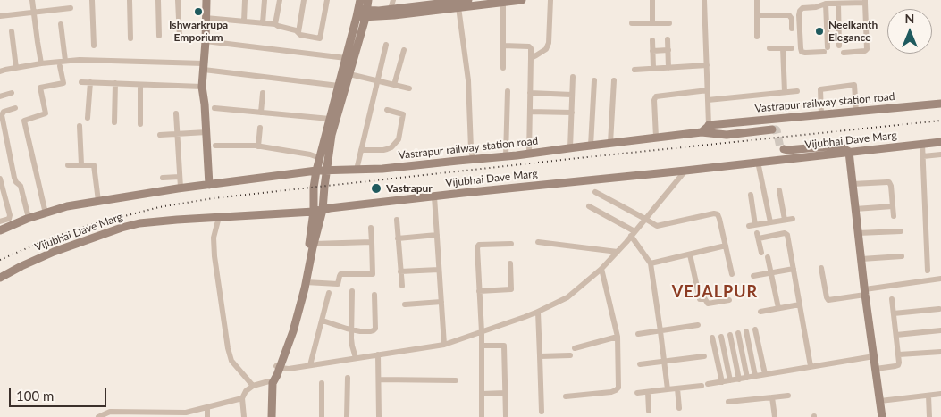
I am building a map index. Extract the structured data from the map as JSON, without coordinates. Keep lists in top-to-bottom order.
{
  "streets": {
    "street": ["Vastrapur railway station road", "Vijubhai Dave Marg"]
  },
  "districts": ["VEJALPUR"],
  "places": ["Ishwarkrupa Emporium", "Neelkanth Elegance", "Vastrapur"],
  "scale_bar": "100 m",
  "north": "top"
}
